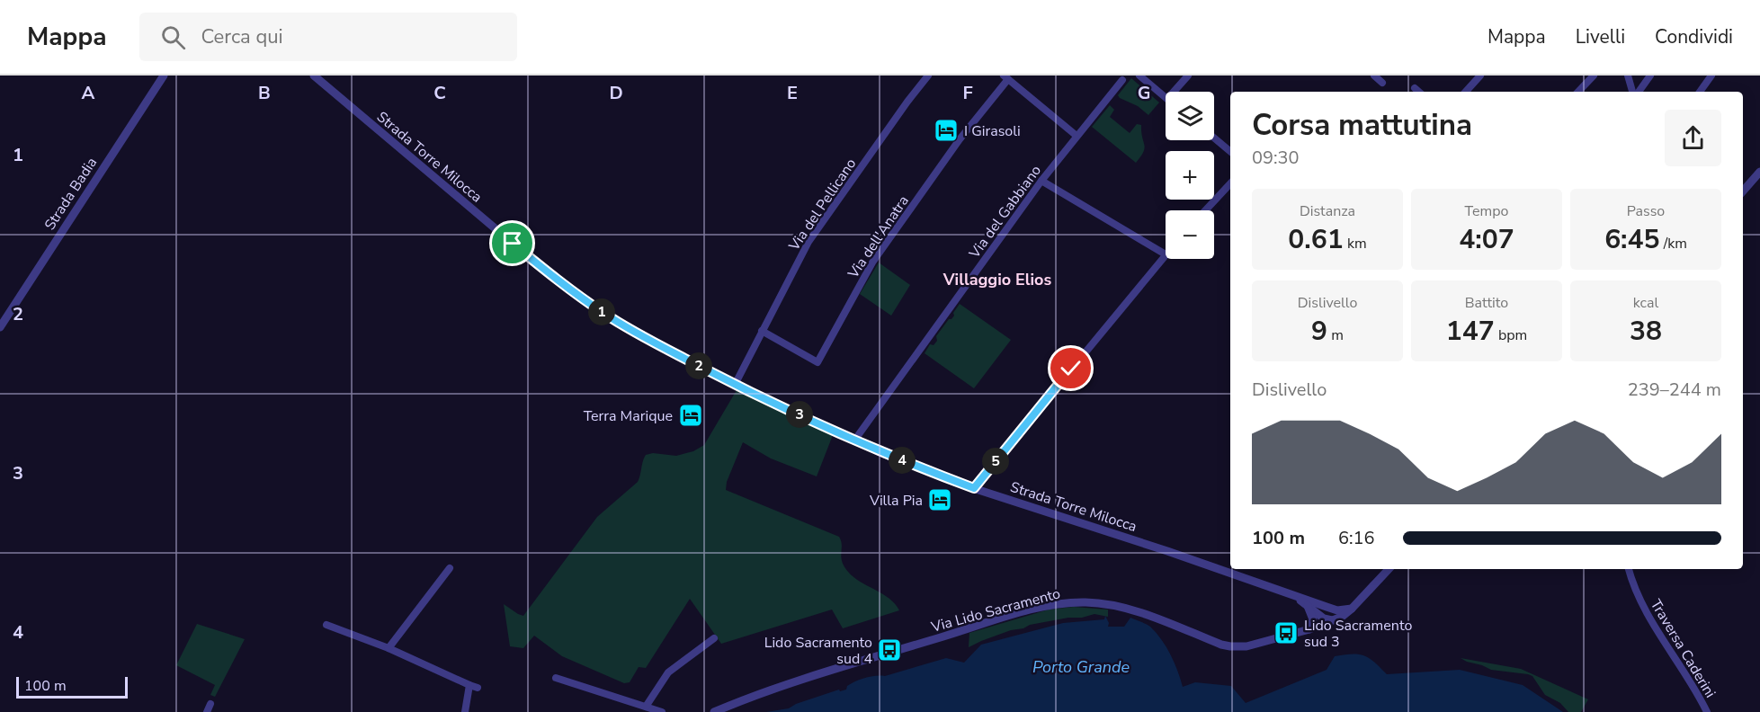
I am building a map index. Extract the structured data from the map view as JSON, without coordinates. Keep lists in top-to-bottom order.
{
  "streets": {
    "street": [
      "Strada Torre Milocca",
      "Strada Badia",
      "Via del Pellicano",
      "Via del Gabbiano",
      "Via dell'Anatra",
      "Via Lido Sacramento",
      "Traversa Caderini"
    ]
  },
  "crossings": [
    ["Strada Torre Milocca", "Via del Pellicano"],
    ["Strada Torre Milocca", "Via del Gabbiano"],
    ["Strada Torre Milocca", "Via Lido Sacramento"],
    ["Via del Pellicano", "Via dell'Anatra"]
  ],
  "districts": ["Villaggio Elios"],
  "water": ["Porto Grande"],
  "places": {
    "hotel": ["I Girasoli", "Terra Marique", "Villa Pia"],
    "bus stop": ["Lido Sacramento sud 3", "Lido Sacramento sud 4"]
  },
  "scale_bar": "100 m",
  "page": {
    "header": "Mappa",
    "search": "Cerca qui",
    "nav": ["Mappa", "Livelli", "Condividi"],
    "map_buttons": ["+", "−"],
    "heading": ["Corsa mattutina", "09:30"],
    "stats": [
      ["Distanza", "0.61 km"],
      ["Tempo", "4:07"],
      ["Passo", "6:45 /km"],
      ["Dislivello", "9 m"],
      ["Battito", "147 bpm"],
      ["kcal", "38"]
    ],
    "pins": [
      "1",
      "2",
      "3",
      "4",
      "5"
    ],
    "chart": ["Dislivello", "239–244 m"],
    "list": [
      {
        "name": "100 m",
        "note": "6:16"
      }
    ],
    "scale": "100 m"
  },
  "grid": {
    "columns": [
      "A",
      "B",
      "C",
      "D",
      "E",
      "F",
      "G"
    ],
    "rows": [
      "1",
      "2",
      "3",
      "4"
    ]
  }
}
